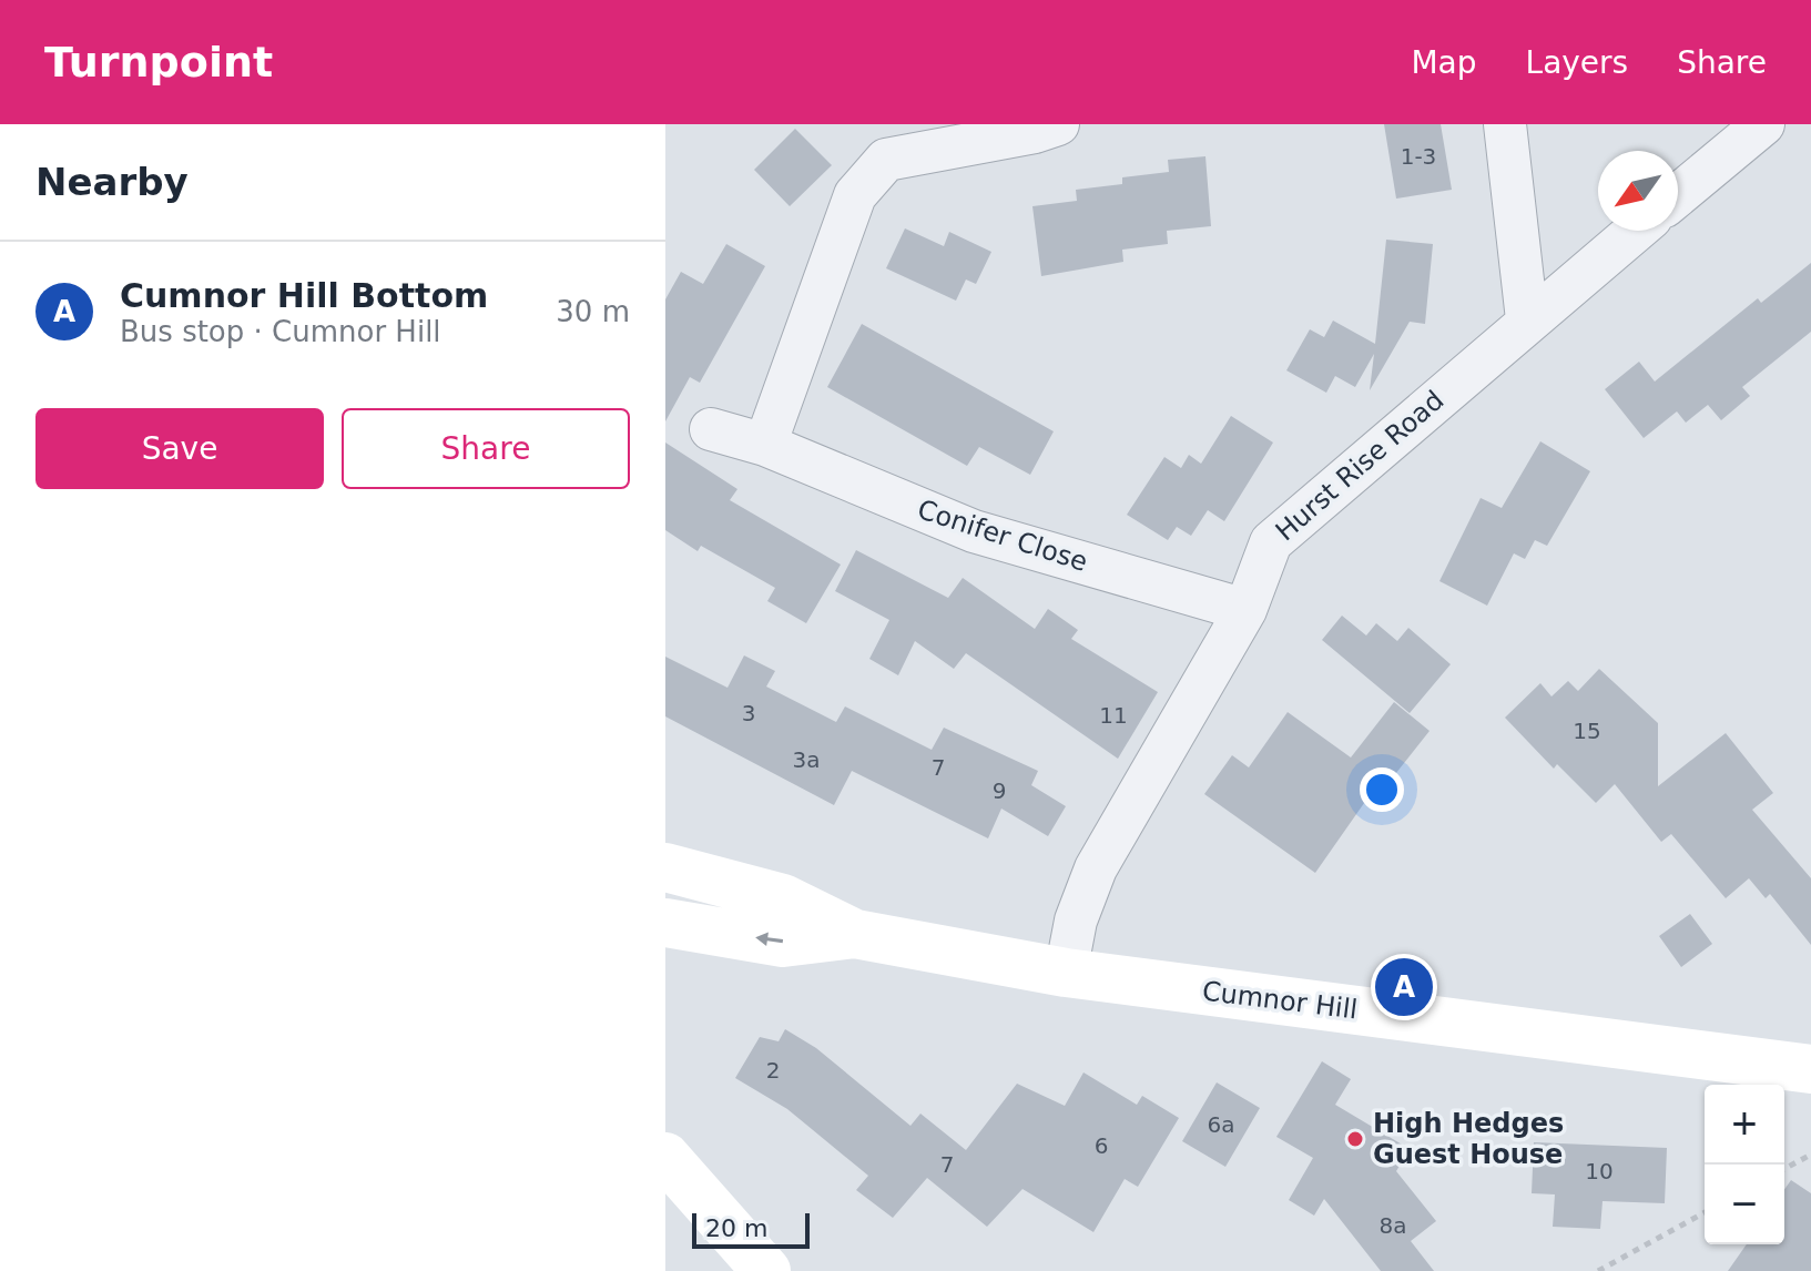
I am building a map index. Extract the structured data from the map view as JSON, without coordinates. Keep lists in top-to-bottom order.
{
  "streets": {
    "street": ["Hurst Rise Road", "Conifer Close", "Cumnor Hill"]
  },
  "crossings": [
    ["Hurst Rise Road", "Conifer Close"],
    ["Hurst Rise Road", "Cumnor Hill"]
  ],
  "places": ["High Hedges Guest House"],
  "house_numbers": [
    "1-3",
    "3",
    "11",
    "15",
    "3a",
    "7",
    "9",
    "2",
    "6a",
    "6",
    "7",
    "10",
    "8a"
  ],
  "scale_bar": "20 m",
  "north": "bottom left",
  "page": {
    "header": "Turnpoint",
    "nav": ["Map", "Layers", "Share"],
    "heading": "Nearby",
    "list": [
      {
        "mark": "A",
        "name": "Cumnor Hill Bottom",
        "note": "Bus stop · Cumnor Hill",
        "value": "30 m"
      }
    ],
    "buttons": ["Save", "Share"],
    "pins": "A",
    "map_buttons": ["+", "−"],
    "scale": "20 m"
  }
}
